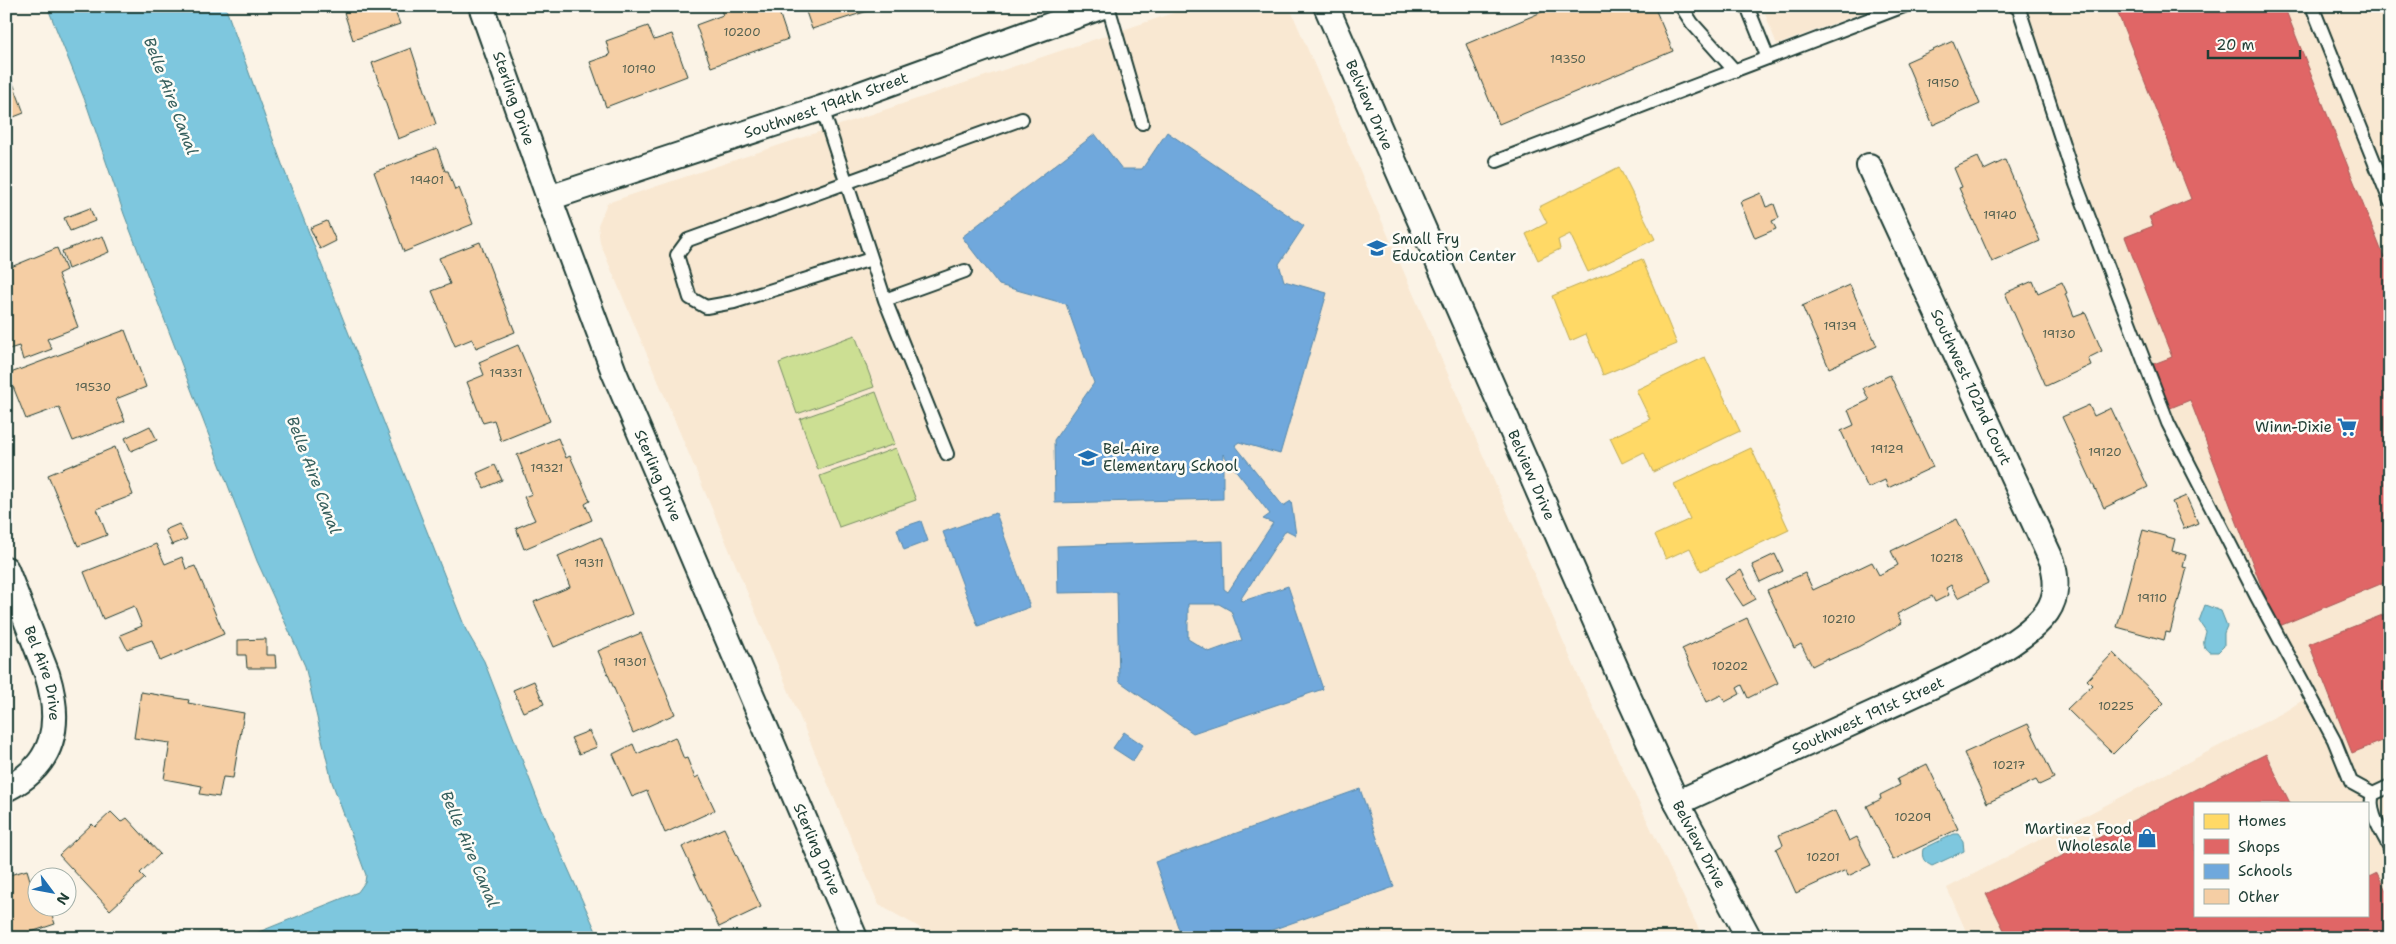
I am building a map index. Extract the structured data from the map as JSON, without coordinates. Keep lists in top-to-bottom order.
{
  "streets": {
    "street": [
      "Sterling Drive",
      "Belview Drive",
      "Southwest 194th Street",
      "Southwest 102nd Court",
      "Bel Aire Drive",
      "Southwest 191st Street"
    ]
  },
  "crossings": [
    ["Sterling Drive", "Southwest 194th Street"],
    ["Belview Drive", "Southwest 191st Street"],
    ["Southwest 102nd Court", "Southwest 191st Street"]
  ],
  "water": ["Belle Aire Canal"],
  "places": {
    "school or university": ["Small Fry Education Center", "Bel-Aire Elementary School"],
    "supermarket": ["Winn-Dixie"],
    "shop": ["Martinez Food Wholesale"]
  },
  "house_numbers": [
    "10200",
    "19350",
    "10190",
    "19150",
    "19401",
    "19140",
    "19139",
    "19130",
    "19331",
    "19530",
    "19129",
    "19120",
    "19321",
    "10218",
    "19311",
    "19110",
    "10210",
    "19301",
    "10202",
    "10225",
    "10217",
    "10209",
    "10201"
  ],
  "legend": [
    "Homes",
    "Shops",
    "Schools",
    "Other"
  ],
  "scale_bar": "20 m",
  "north": "bottom right"
}
